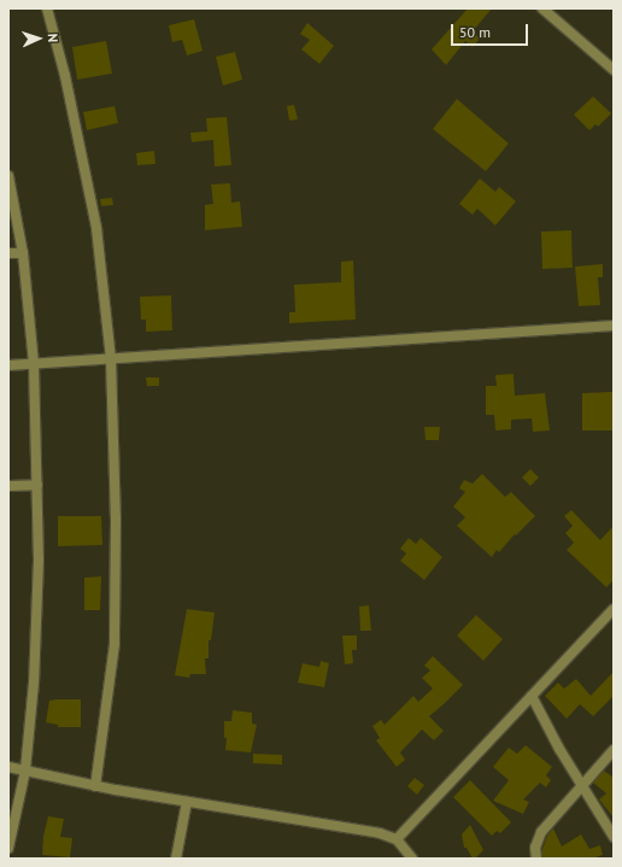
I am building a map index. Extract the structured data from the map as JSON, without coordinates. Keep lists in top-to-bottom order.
{
  "scale_bar": "50 m",
  "north": "right"
}
